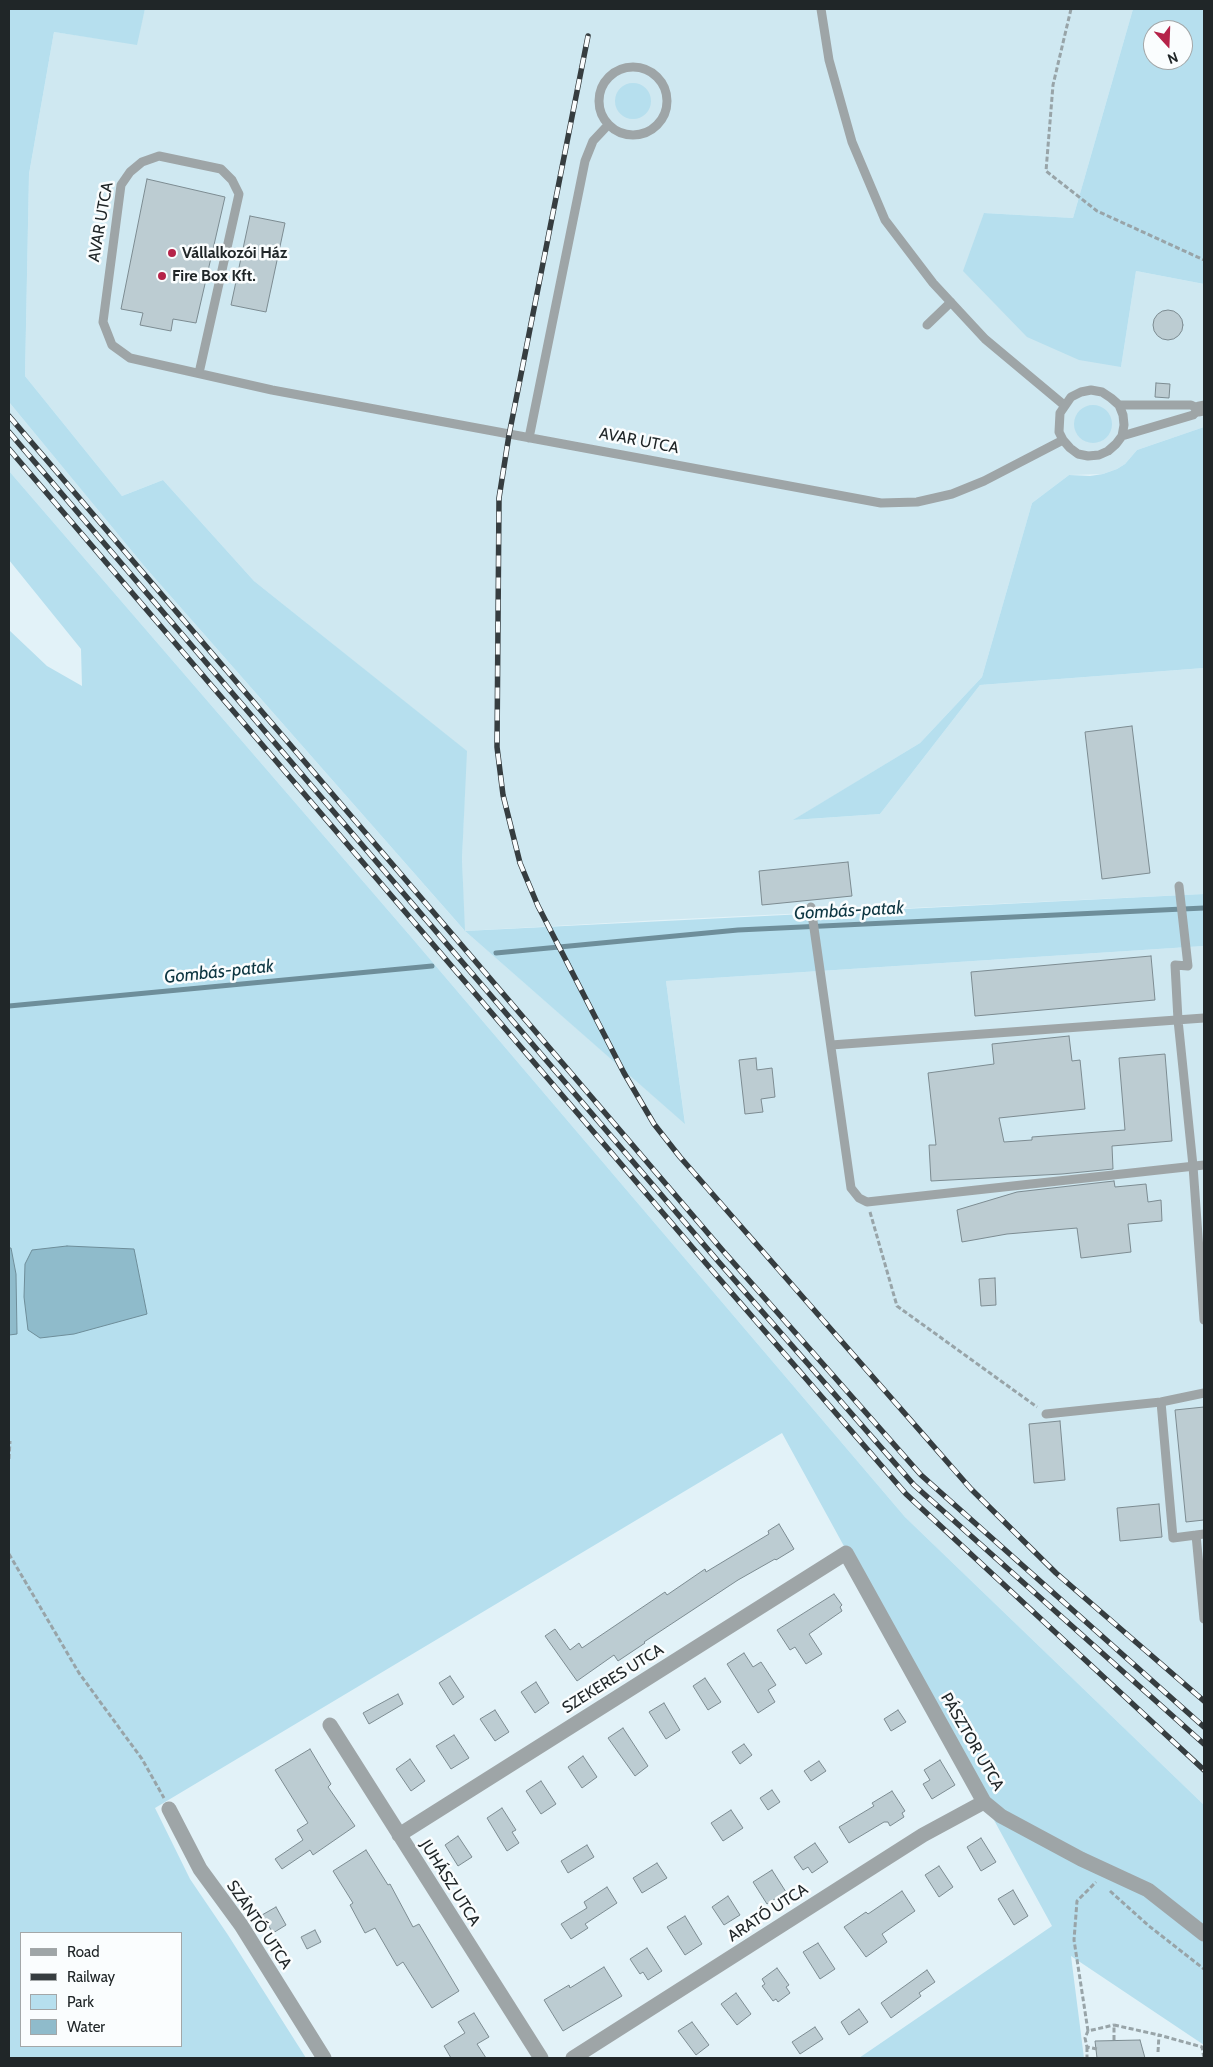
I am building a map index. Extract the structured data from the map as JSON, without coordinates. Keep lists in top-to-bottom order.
{
  "streets": {
    "street": [
      "SZEKERES UTCA",
      "PÁSZTOR UTCA",
      "JUHÁSZ UTCA",
      "ARATÓ UTCA",
      "SZÁNTÓ UTCA"
    ],
    "lane": ["AVAR UTCA"]
  },
  "crossings": [
    ["SZEKERES UTCA", "PÁSZTOR UTCA"],
    ["SZEKERES UTCA", "JUHÁSZ UTCA"],
    ["PÁSZTOR UTCA", "ARATÓ UTCA"]
  ],
  "water": ["Gombás-patak"],
  "places": ["Vállalkozói Ház", "Fire Box Kft."],
  "legend": [
    "Road",
    "Railway",
    "Park",
    "Water"
  ],
  "north": "bottom"
}
